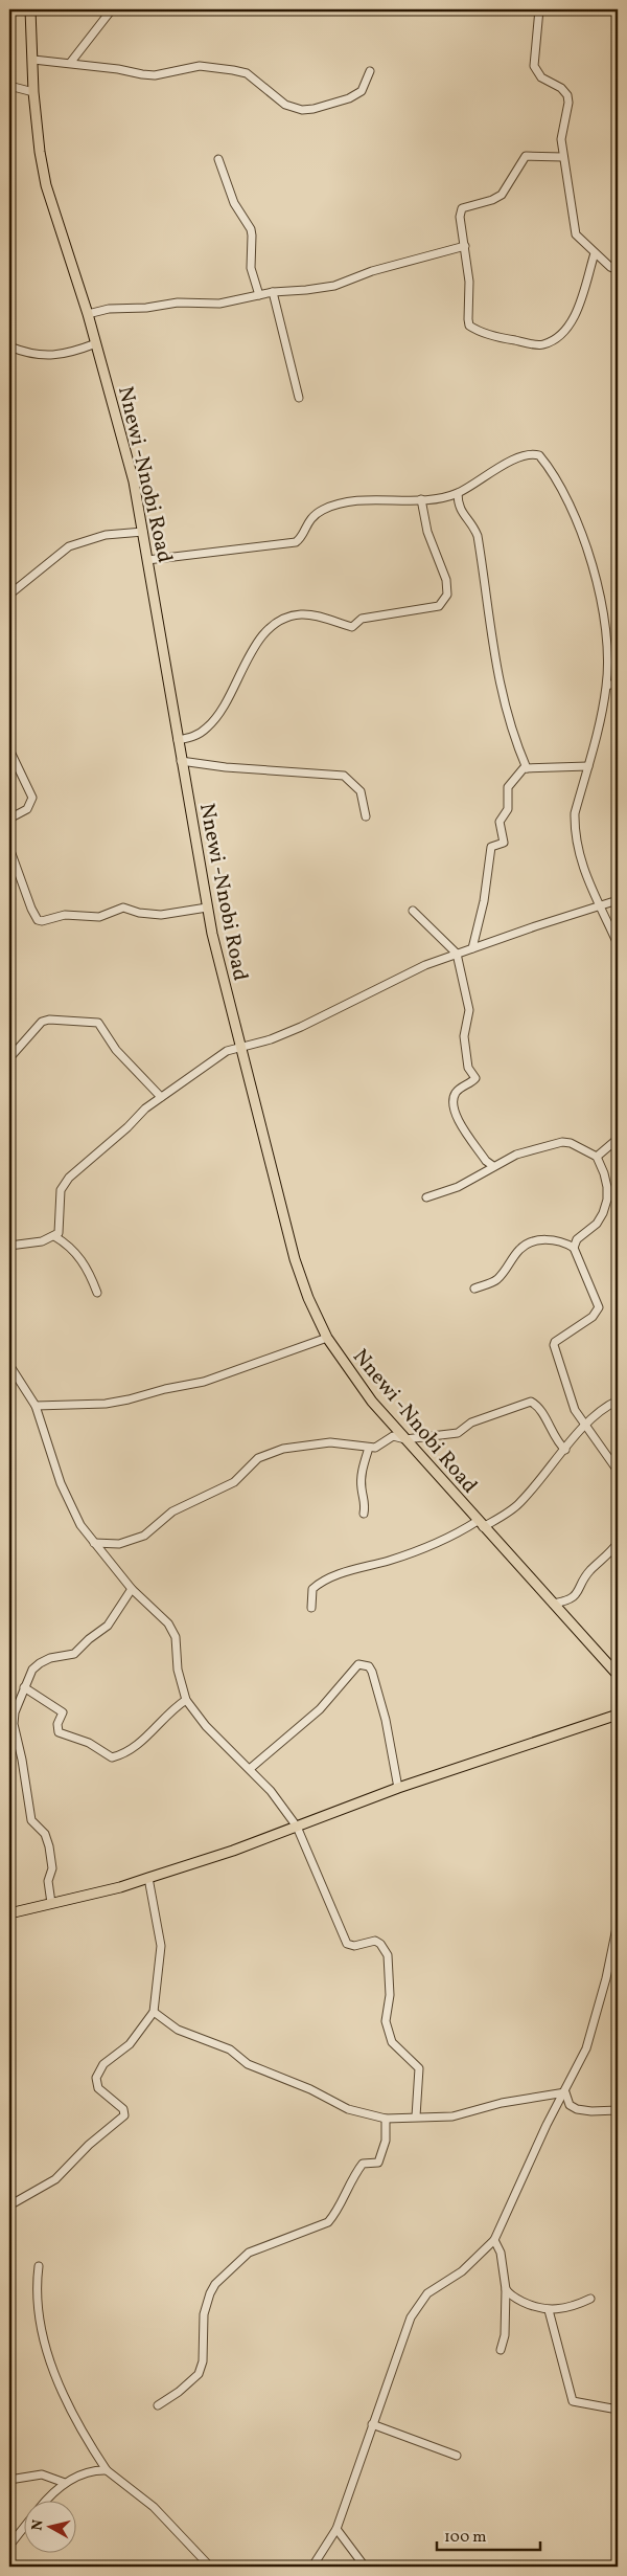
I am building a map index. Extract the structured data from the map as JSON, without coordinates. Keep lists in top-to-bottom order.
{
  "streets": {
    "main road": ["Nnewi -Nnobi Road"]
  },
  "scale_bar": "100 m",
  "north": "left"
}
